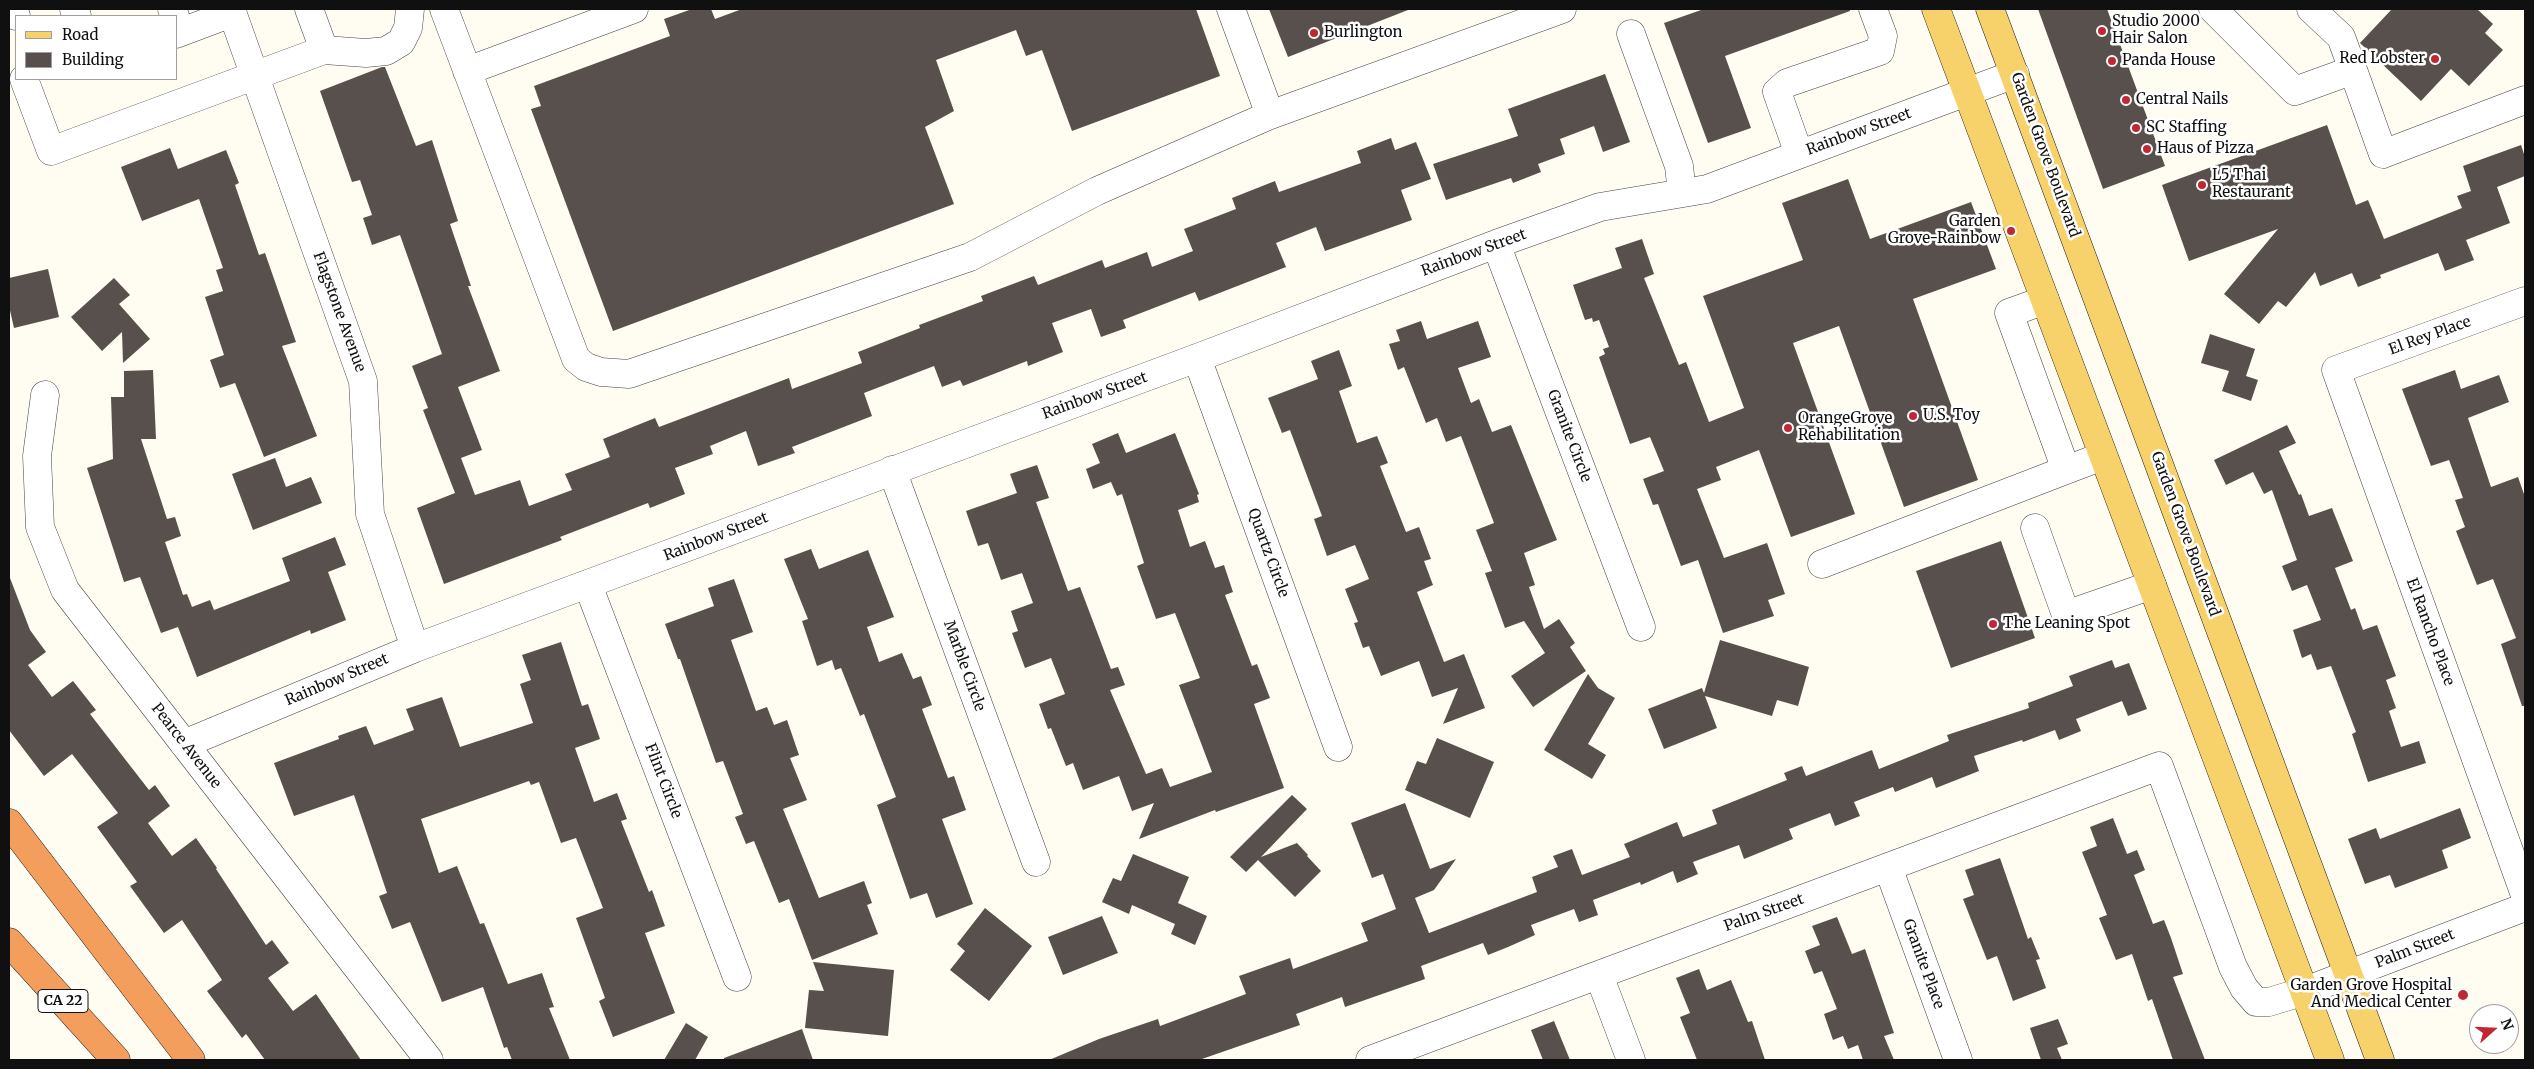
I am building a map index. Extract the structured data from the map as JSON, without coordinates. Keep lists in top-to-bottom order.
{
  "streets": {
    "highway": ["CA 22"],
    "main road": ["Garden Grove Boulevard"],
    "street": [
      "Rainbow Street",
      "Flagstone Avenue",
      "El Rey Place",
      "Granite Circle",
      "Quartz Circle",
      "El Rancho Place",
      "Marble Circle",
      "Pearce Avenue",
      "Flint Circle",
      "Palm Street",
      "Granite Place"
    ]
  },
  "crossings": [
    ["Rainbow Street", "Garden Grove Boulevard"],
    ["Rainbow Street", "Flagstone Avenue"],
    ["Rainbow Street", "Granite Circle"],
    ["Rainbow Street", "Quartz Circle"],
    ["Rainbow Street", "Marble Circle"],
    ["Rainbow Street", "Pearce Avenue"],
    ["Rainbow Street", "Flint Circle"],
    ["Garden Grove Boulevard", "Palm Street"],
    ["El Rey Place", "El Rancho Place"],
    ["Palm Street", "Granite Place"]
  ],
  "places": [
    "Studio 2000 Hair Salon",
    "Burlington",
    "Red Lobster",
    "Panda House",
    "Central Nails",
    "SC Staffing",
    "Haus of Pizza",
    "L5 Thai Restaurant",
    "Garden Grove-Rainbow",
    "U.S. Toy",
    "OrangeGrove Rehabilitation",
    "The Leaning Spot",
    "Garden Grove Hospital And Medical Center"
  ],
  "legend": ["Road", "Building"],
  "north": "right"
}
